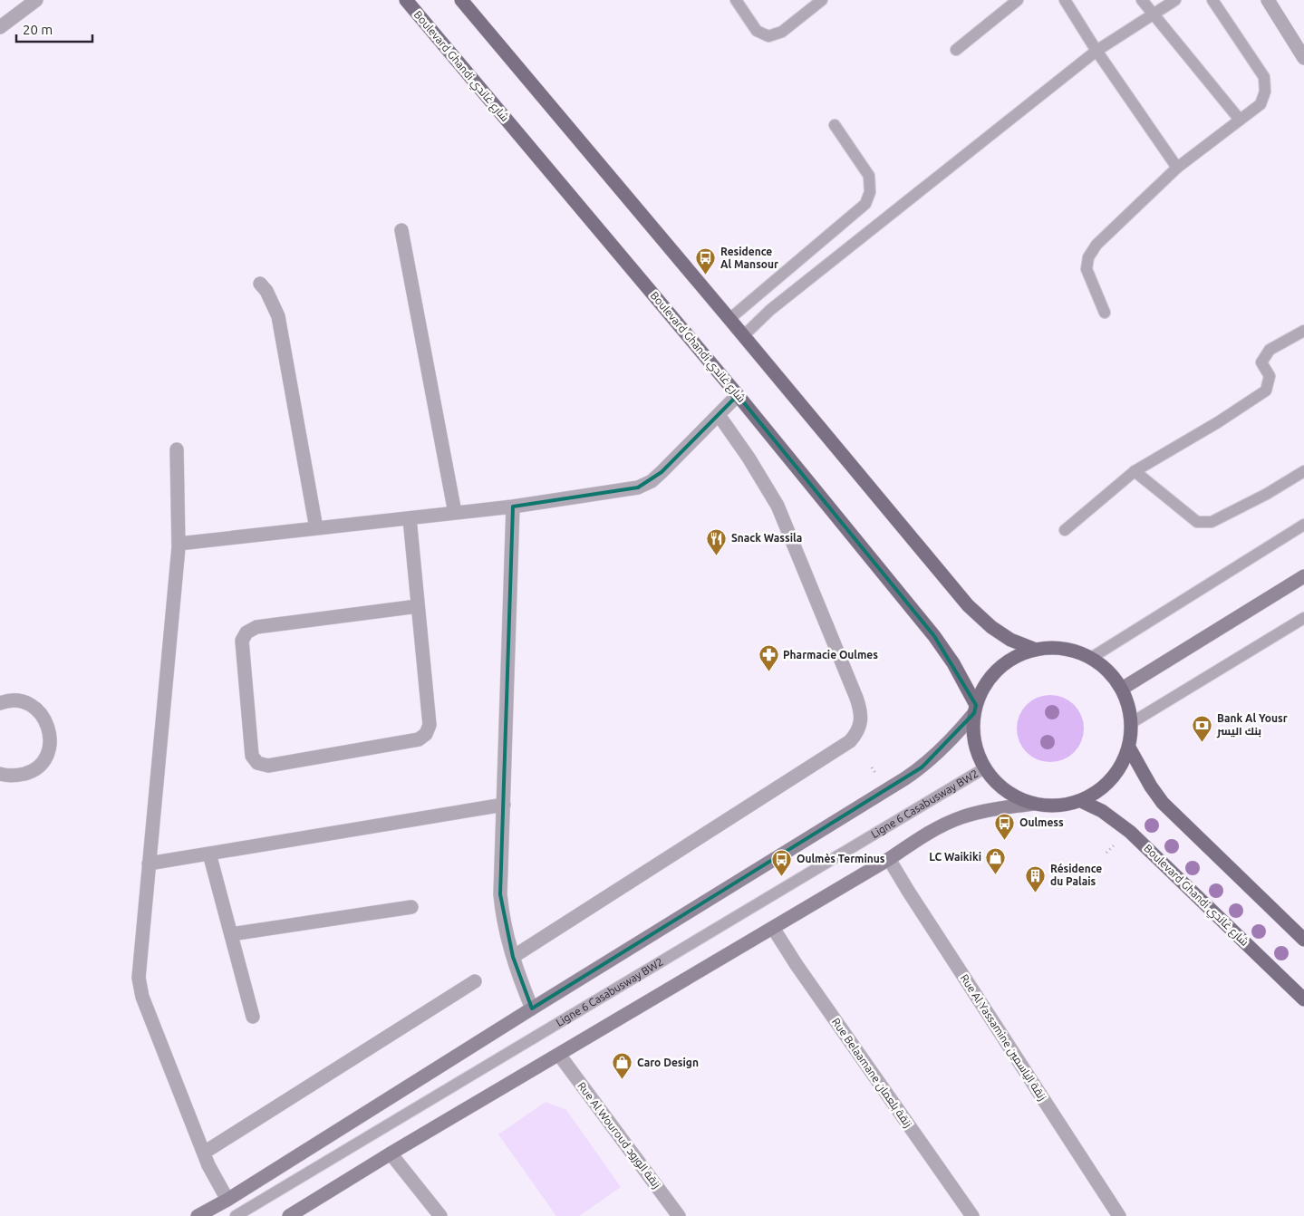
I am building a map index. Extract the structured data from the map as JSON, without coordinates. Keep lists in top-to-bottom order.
{
  "streets": {
    "main road": ["Boulevard Ghandi شارع غاندي"],
    "street": ["Rue Al Yassamine زنقة الياسمين", "Rue Belaamane زنقة بلعمان", "Rue Al Wouroud زنقة الورود"],
    "lane": ["Ligne 6 Casabusway BW2"]
  },
  "crossings": [
    ["Boulevard Ghandi شارع غاندي", "Ligne 6 Casabusway BW2"]
  ],
  "places": {
    "bus stop": ["Residence Al Mansour", "Oulmess", "Oulmès Terminus"],
    "restaurant": ["Snack Wassila"],
    "pharmacy": ["Pharmacie Oulmes"],
    "bank": ["Bank Al Yousr بنك اليسر"],
    "shop": ["LC Waikiki", "Caro Design"],
    "building": ["Résidence du Palais"]
  },
  "scale_bar": "20 m"
}
